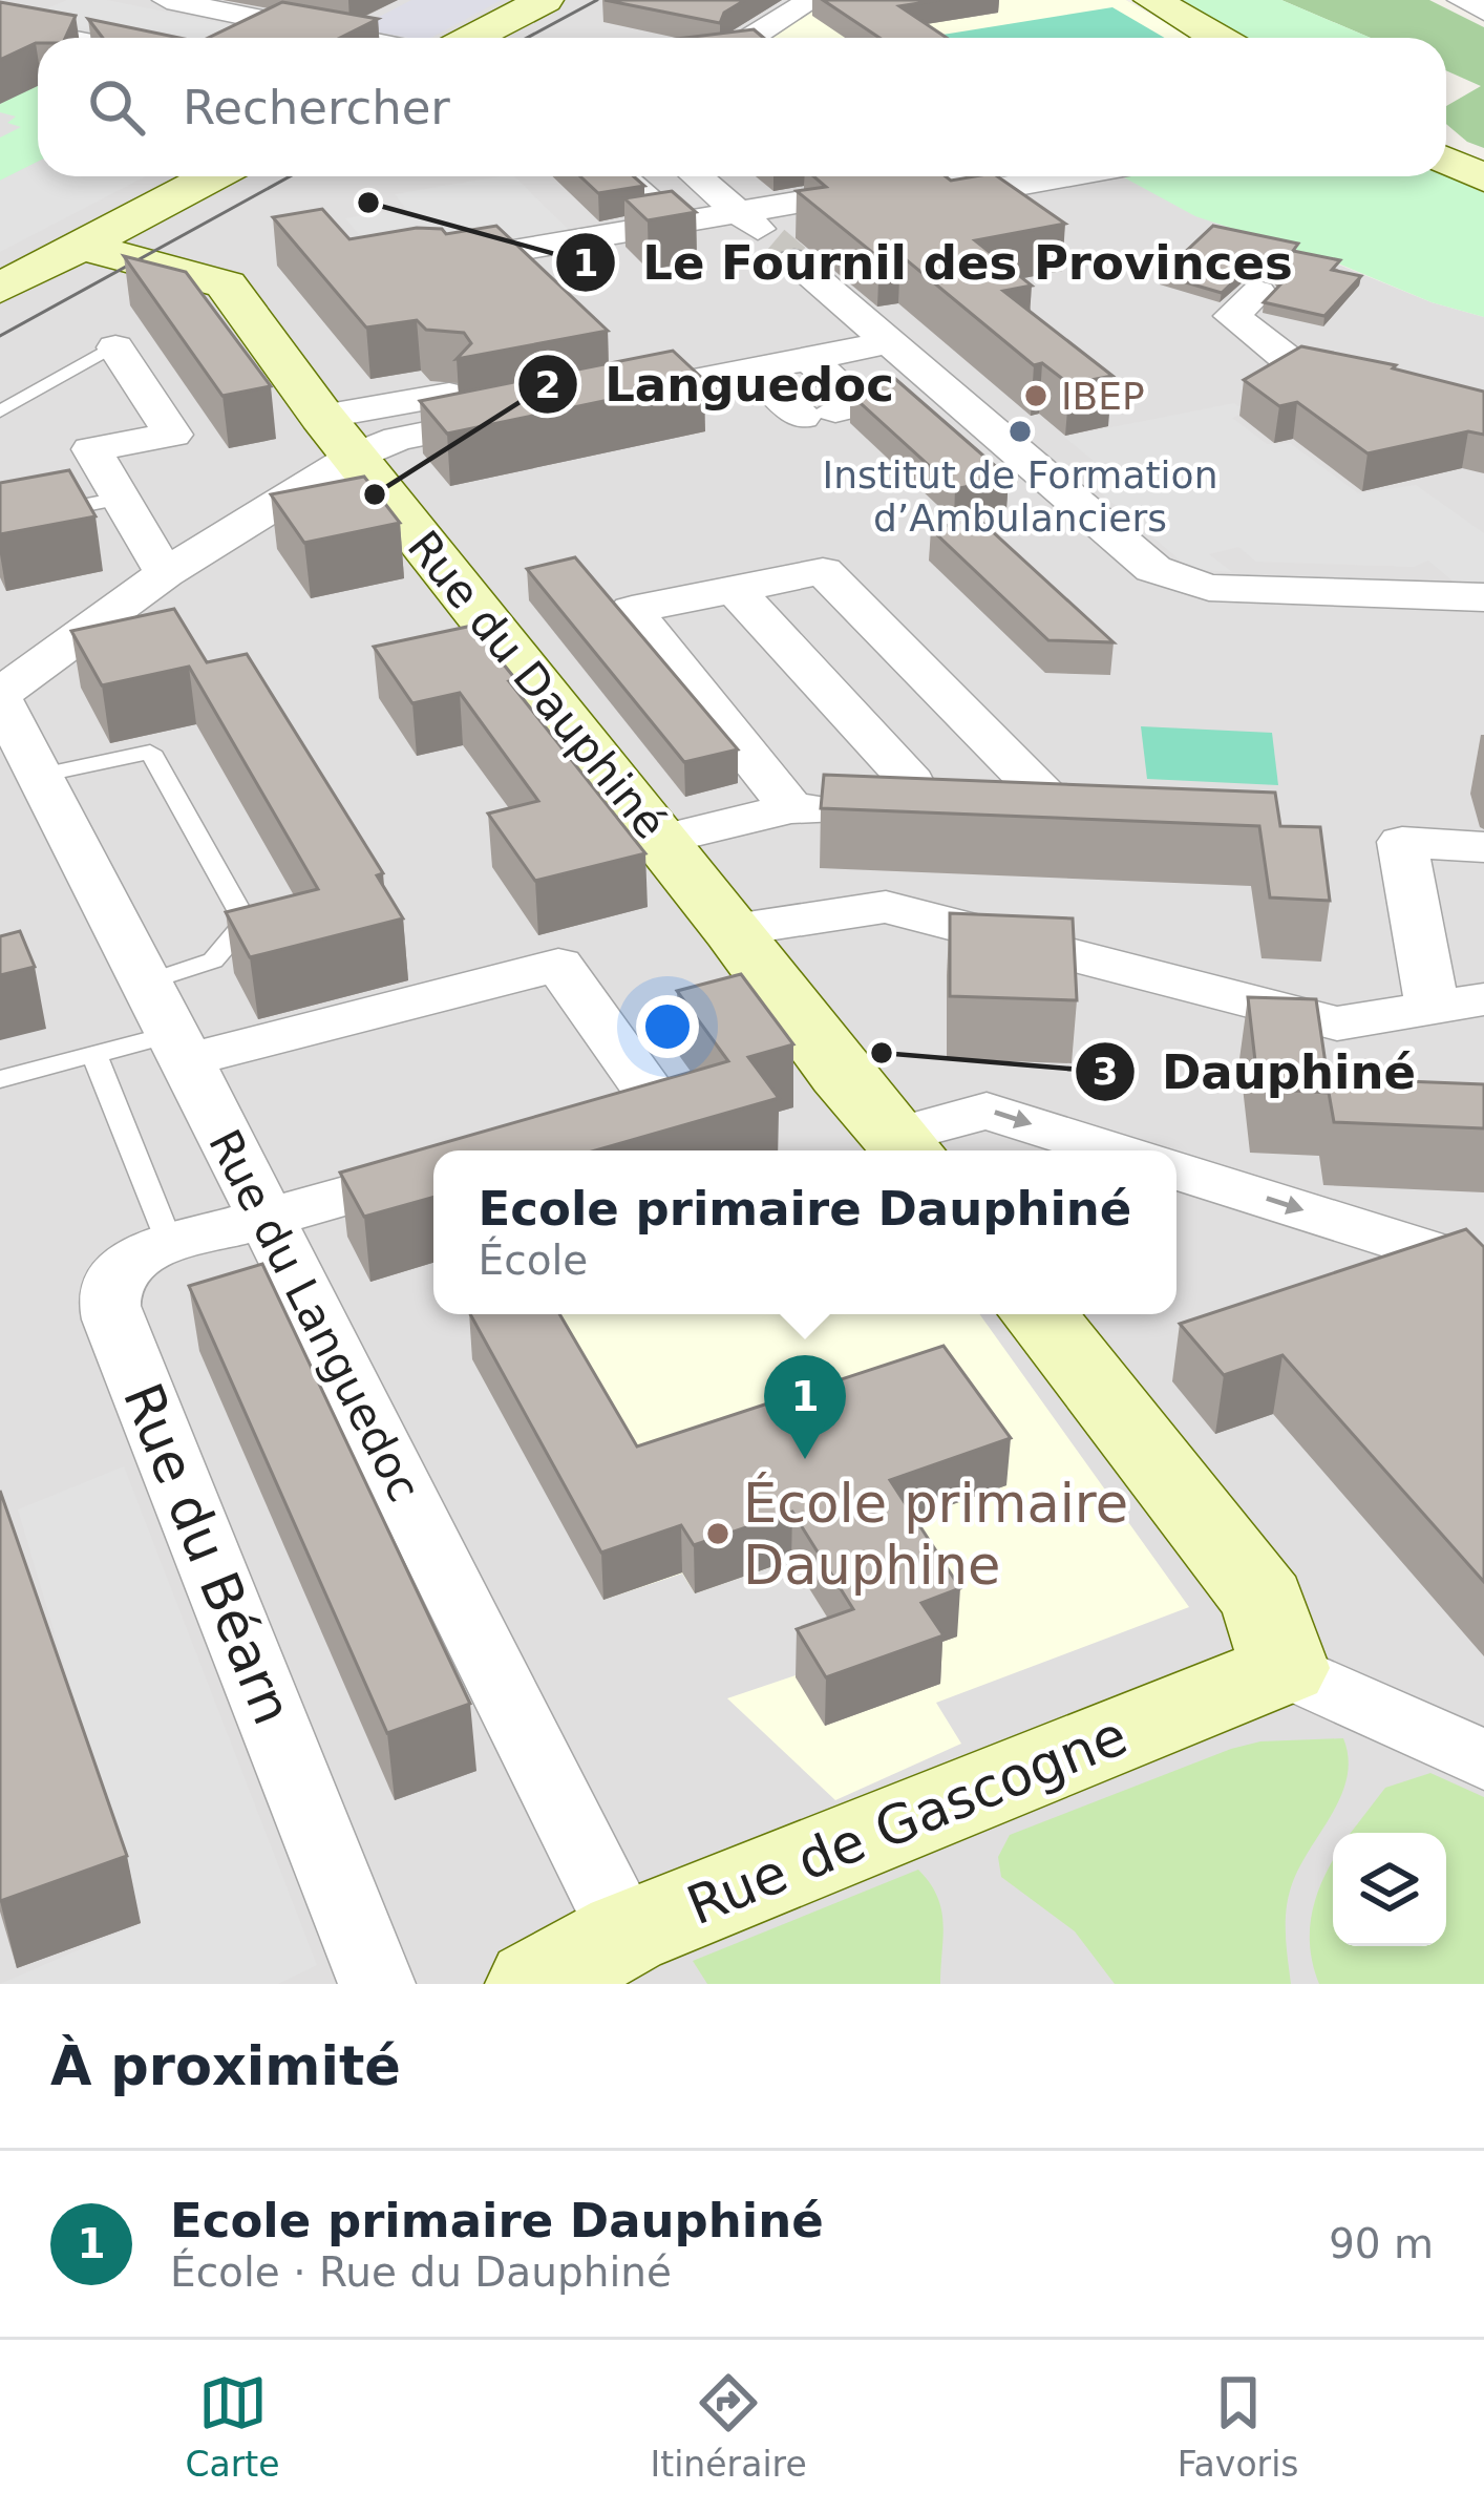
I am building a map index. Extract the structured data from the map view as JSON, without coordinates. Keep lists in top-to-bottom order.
{
  "streets": {
    "street": [
      "Rue du Dauphiné",
      "Rue du Languedoc",
      "Rue du Béarn",
      "Rue de Gascogne"
    ]
  },
  "crossings": [
    ["Rue du Dauphiné", "Rue du Languedoc"],
    ["Rue du Languedoc", "Rue du Béarn"],
    ["Rue du Languedoc", "Rue de Gascogne"]
  ],
  "places": [
    "Le Fournil des Provinces",
    "IBEP",
    "Institut de Formation d’Ambulanciers",
    "Languedoc",
    "Dauphiné",
    "École primaire Dauphine"
  ],
  "page": {
    "search": "Rechercher",
    "popup": ["Ecole primaire Dauphiné", "École"],
    "pins": "1",
    "heading": "À proximité",
    "list": [
      {
        "mark": "1",
        "name": "Ecole primaire Dauphiné",
        "note": "École · Rue du Dauphiné",
        "value": "90 m"
      }
    ],
    "nav": ["Carte", "Itinéraire", "Favoris"]
  }
}
